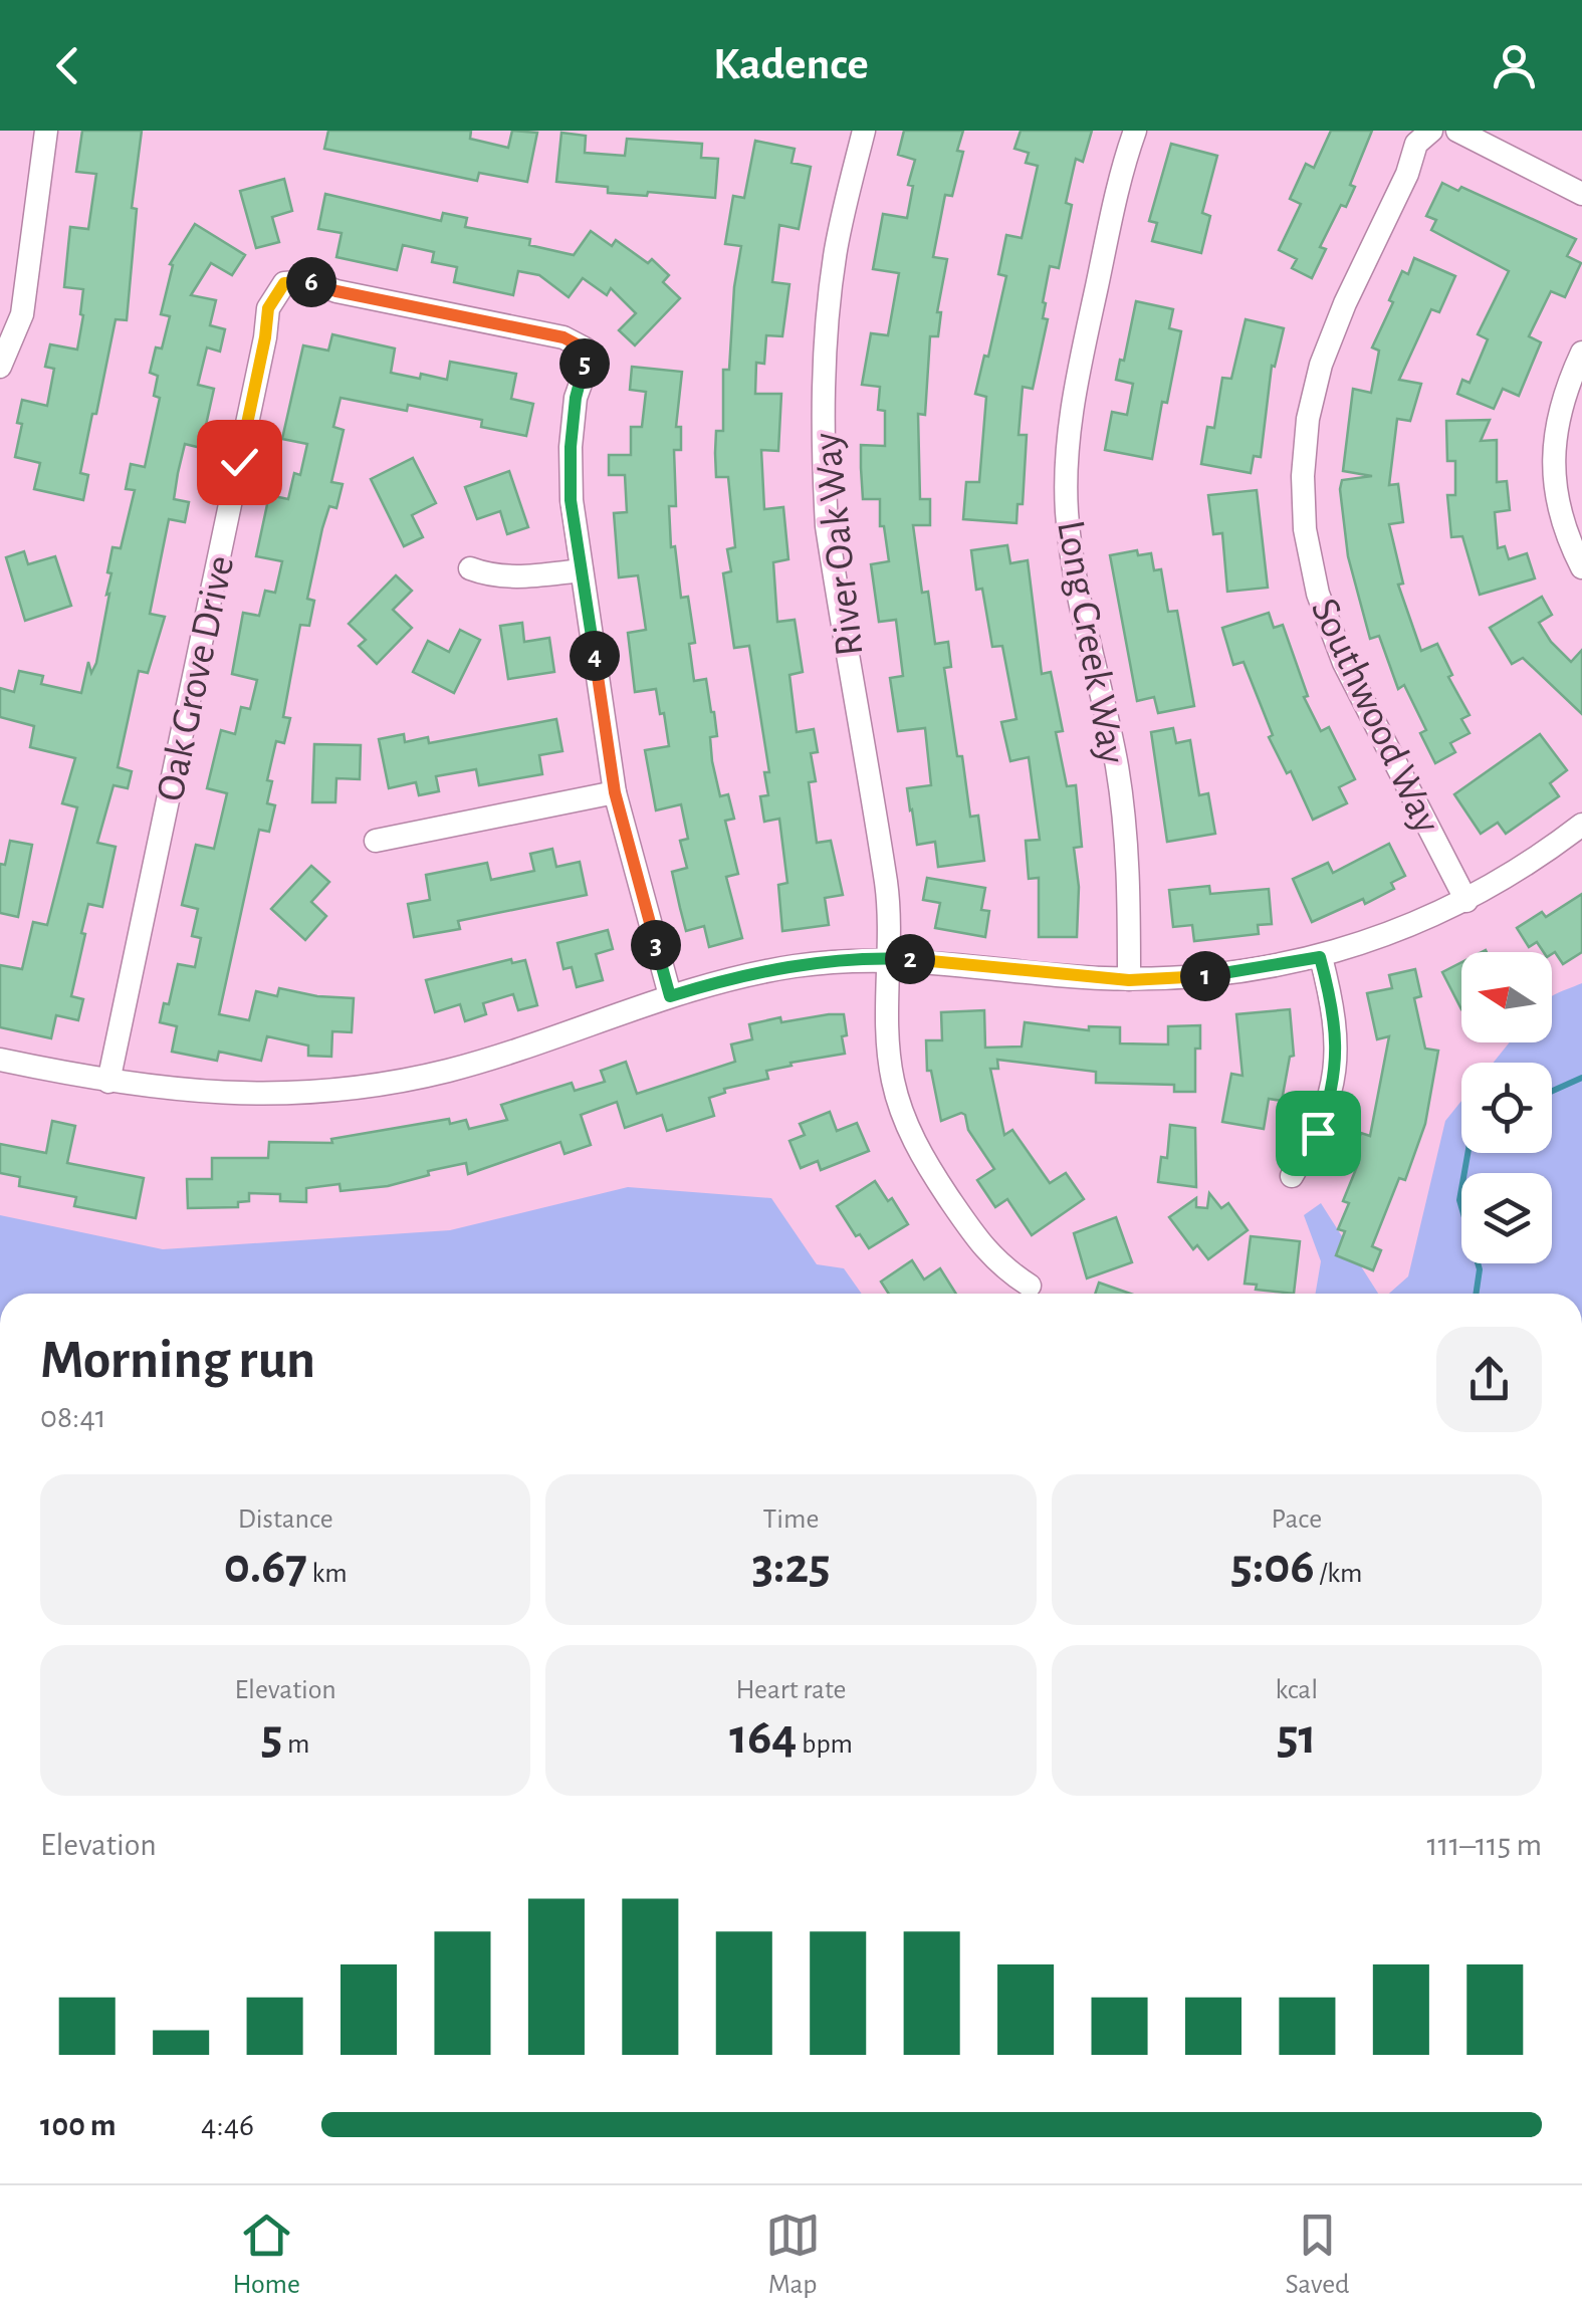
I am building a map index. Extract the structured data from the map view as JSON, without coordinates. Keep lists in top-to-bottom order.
{
  "streets": {
    "street": [
      "River Oak Way",
      "Long Creek Way",
      "Oak Grove Drive",
      "Southwood Way"
    ]
  },
  "north": "left",
  "page": {
    "header": "Kadence",
    "pins": [
      "6",
      "5",
      "4",
      "3",
      "2",
      "1"
    ],
    "heading": ["Morning run", "08:41"],
    "stats": [
      ["Distance", "0.67 km"],
      ["Time", "3:25"],
      ["Pace", "5:06 /km"],
      ["Elevation", "5 m"],
      ["Heart rate", "164 bpm"],
      ["kcal", "51"]
    ],
    "chart": ["Elevation", "111–115 m"],
    "list": [
      {
        "name": "100 m",
        "note": "4:46"
      }
    ],
    "tabs": ["Home", "Map", "Saved"]
  }
}
